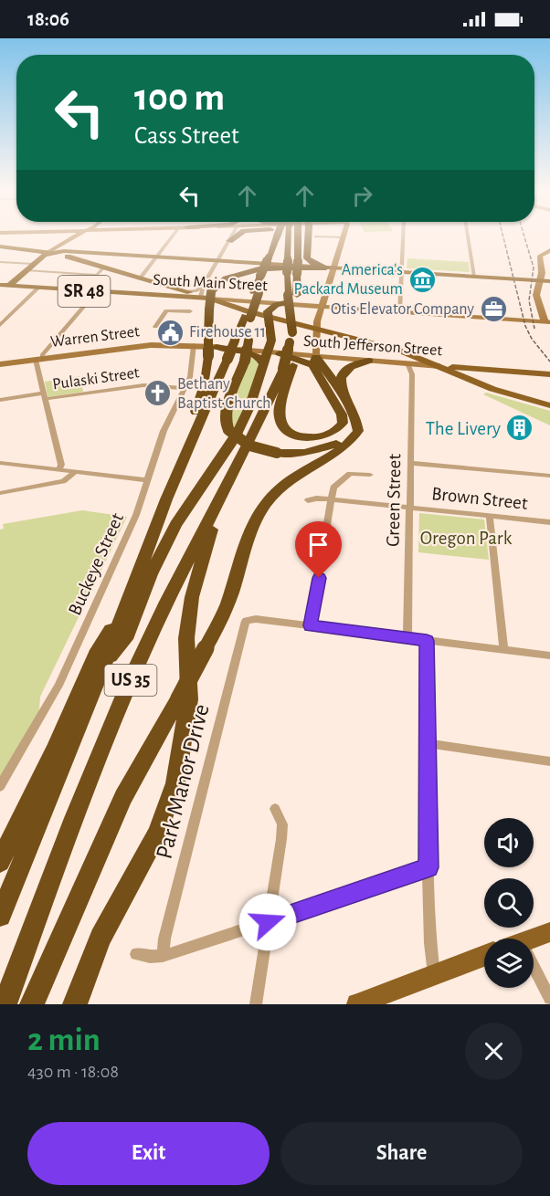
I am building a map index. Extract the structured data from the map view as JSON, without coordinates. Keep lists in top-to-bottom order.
{
  "streets": {
    "highway": ["US 35"],
    "main road": ["South Main Street", "SR 48", "South Jefferson Street"],
    "street": [
      "Warren Street",
      "Pulaski Street",
      "Brown Street",
      "Green Street",
      "Buckeye Street",
      "Park Manor Drive"
    ]
  },
  "crossings": [
    ["South Main Street", "SR 48"],
    ["South Main Street", "US 35"],
    ["SR 48", "South Jefferson Street"],
    ["Warren Street", "South Jefferson Street"],
    ["Warren Street", "Buckeye Street"],
    ["South Jefferson Street", "Green Street"],
    ["South Jefferson Street", "Buckeye Street"],
    ["South Jefferson Street", "US 35"],
    ["Pulaski Street", "Buckeye Street"],
    ["Brown Street", "Green Street"]
  ],
  "parks": ["Oregon Park"],
  "places": {
    "museum": ["America's Packard Museum"],
    "office": ["Otis Elevator Company"],
    "public building": ["Firehouse 11"],
    "church": ["Bethany Baptist Church"],
    "building": ["The Livery"]
  },
  "page": {
    "status": "18:06",
    "turn": ["100 m", "Cass Street"],
    "heading": ["2 min", "430 m · 18:08"],
    "buttons": ["Exit", "Share"]
  }
}
